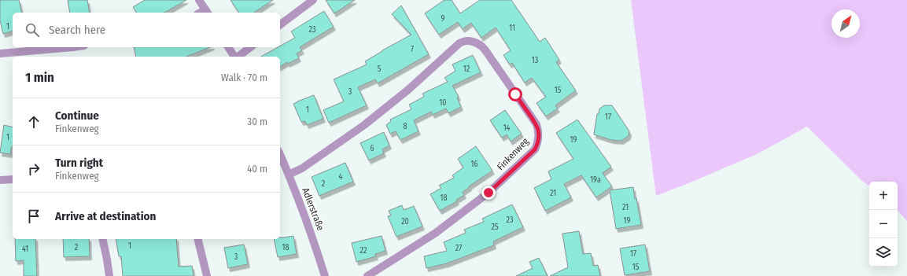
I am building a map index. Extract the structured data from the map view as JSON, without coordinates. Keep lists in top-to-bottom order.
{
  "streets": {
    "street": ["Finkenweg", "Adlerstraße"]
  },
  "crossings": [
    ["Finkenweg", "Adlerstraße"]
  ],
  "house_numbers": [
    "9",
    "1",
    "11",
    "23",
    "7",
    "13",
    "5",
    "12",
    "15",
    "3",
    "10",
    "1",
    "17",
    "8",
    "14",
    "1",
    "19",
    "6",
    "16",
    "4",
    "19a",
    "2",
    "21",
    "18",
    "21",
    "23",
    "19",
    "20",
    "25",
    "1",
    "2",
    "18",
    "27",
    "41",
    "22",
    "17",
    "3",
    "15"
  ],
  "north": "top right",
  "page": {
    "search": "Search here",
    "heading": ["1 min", "Walk · 70 m"],
    "list": [
      ["Continue", "Finkenweg", "30 m"],
      ["Turn right", "Finkenweg", "40 m"],
      "Arrive at destination"
    ],
    "map_buttons": ["+", "−"]
  }
}
